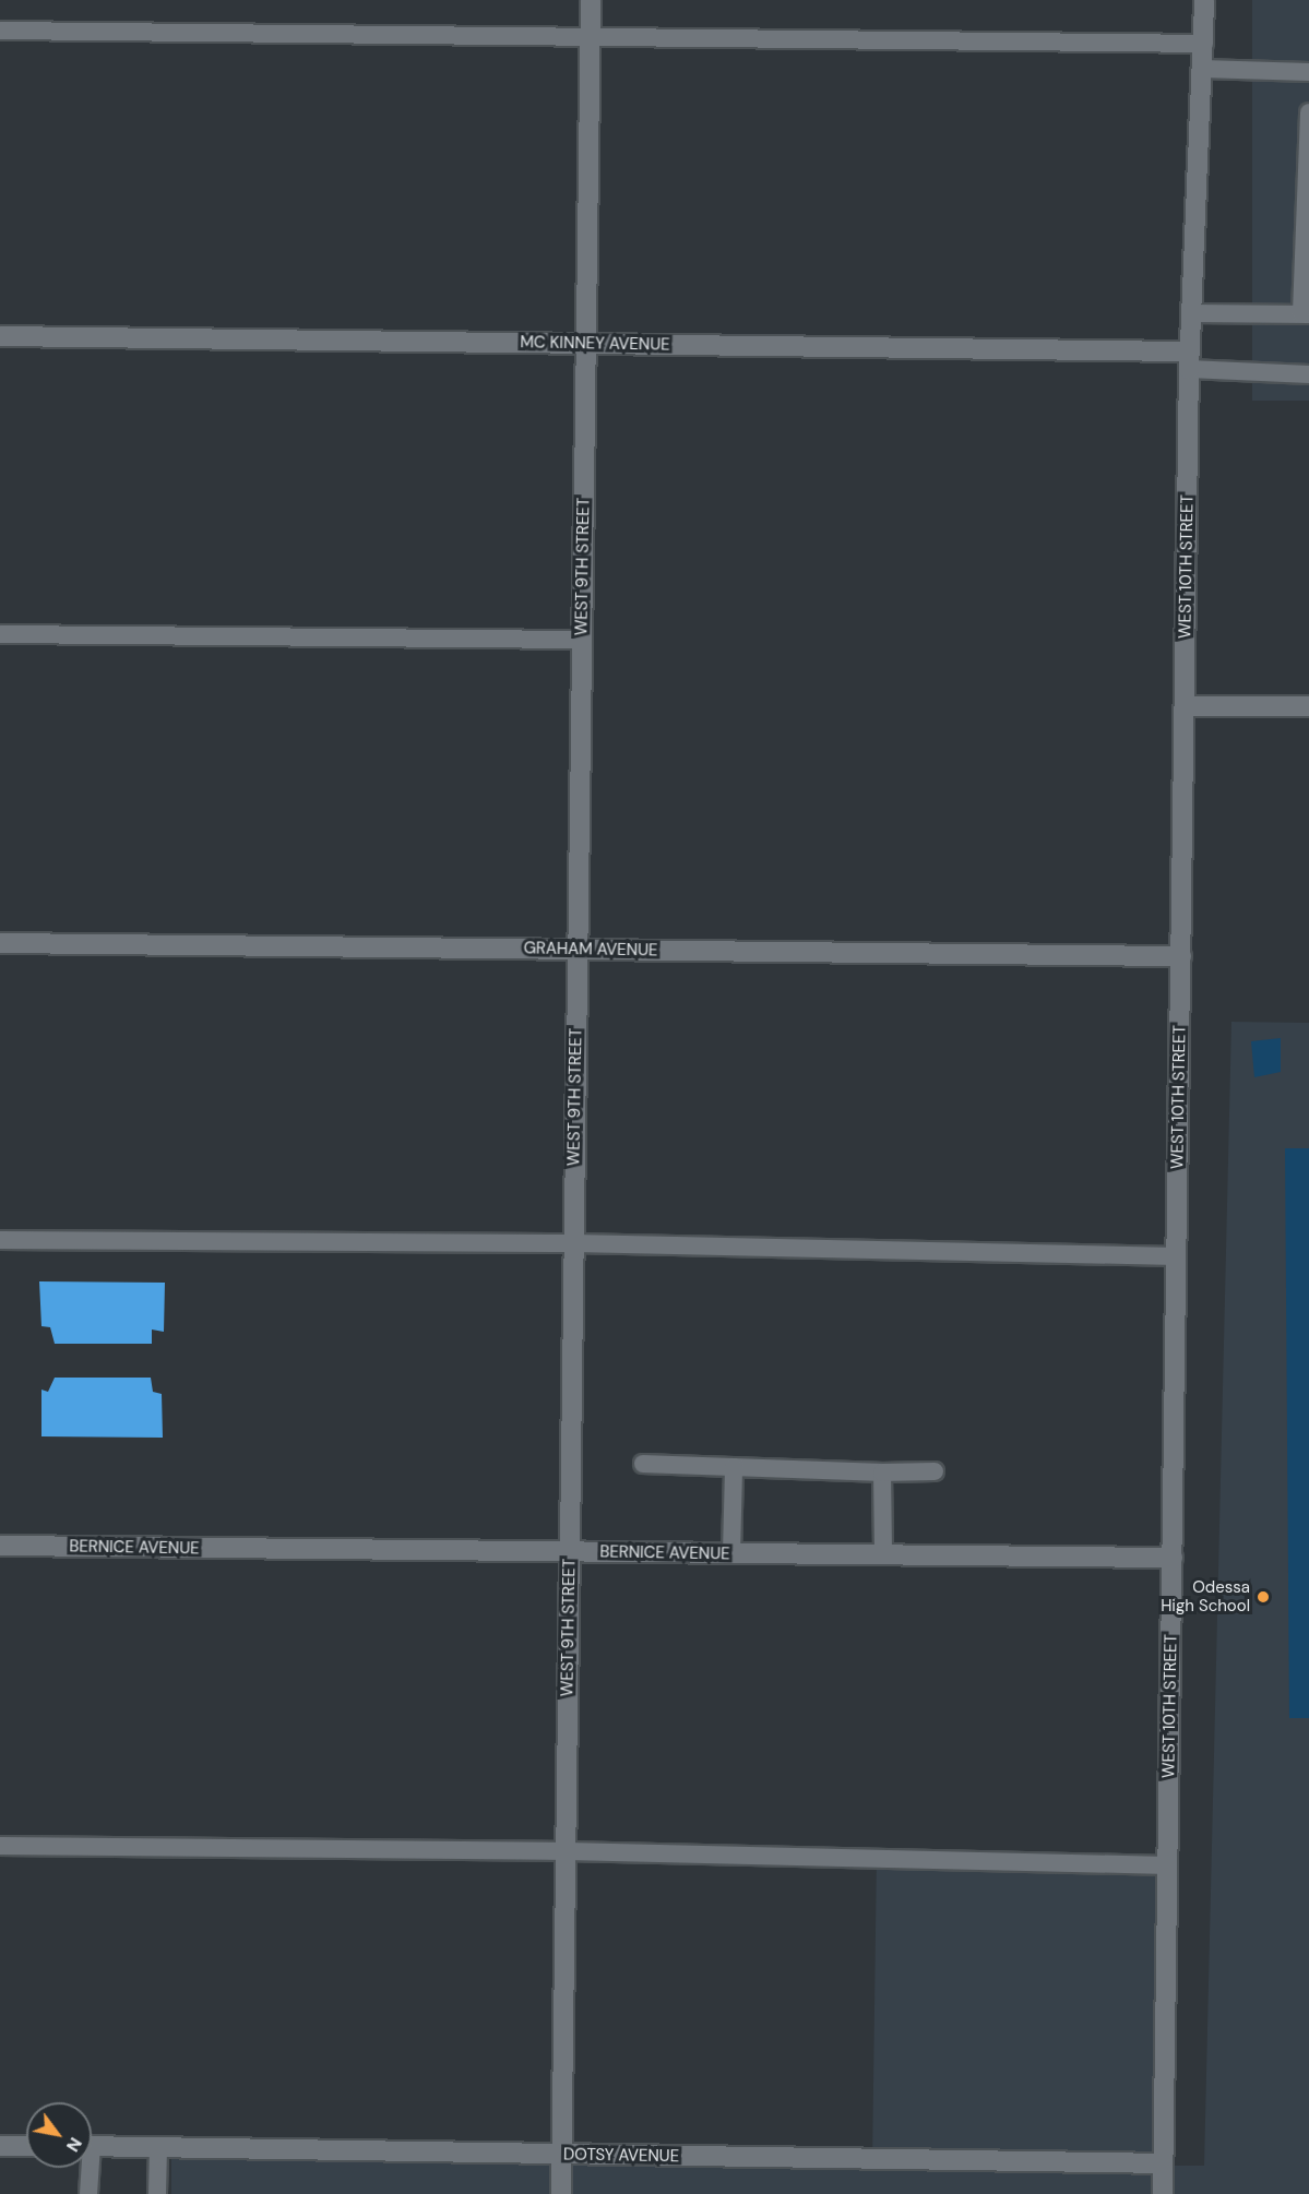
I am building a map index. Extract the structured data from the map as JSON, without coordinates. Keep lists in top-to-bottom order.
{
  "streets": {
    "street": [
      "MC KINNEY AVENUE",
      "WEST 9TH STREET",
      "WEST 10TH STREET",
      "GRAHAM AVENUE",
      "BERNICE AVENUE",
      "DOTSY AVENUE"
    ]
  },
  "crossings": [
    ["MC KINNEY AVENUE", "WEST 9TH STREET"],
    ["MC KINNEY AVENUE", "WEST 10TH STREET"],
    ["WEST 9TH STREET", "GRAHAM AVENUE"],
    ["WEST 9TH STREET", "BERNICE AVENUE"],
    ["WEST 9TH STREET", "DOTSY AVENUE"],
    ["WEST 10TH STREET", "GRAHAM AVENUE"],
    ["WEST 10TH STREET", "BERNICE AVENUE"],
    ["WEST 10TH STREET", "DOTSY AVENUE"]
  ],
  "places": ["Odessa High School"],
  "north": "bottom right"
}
